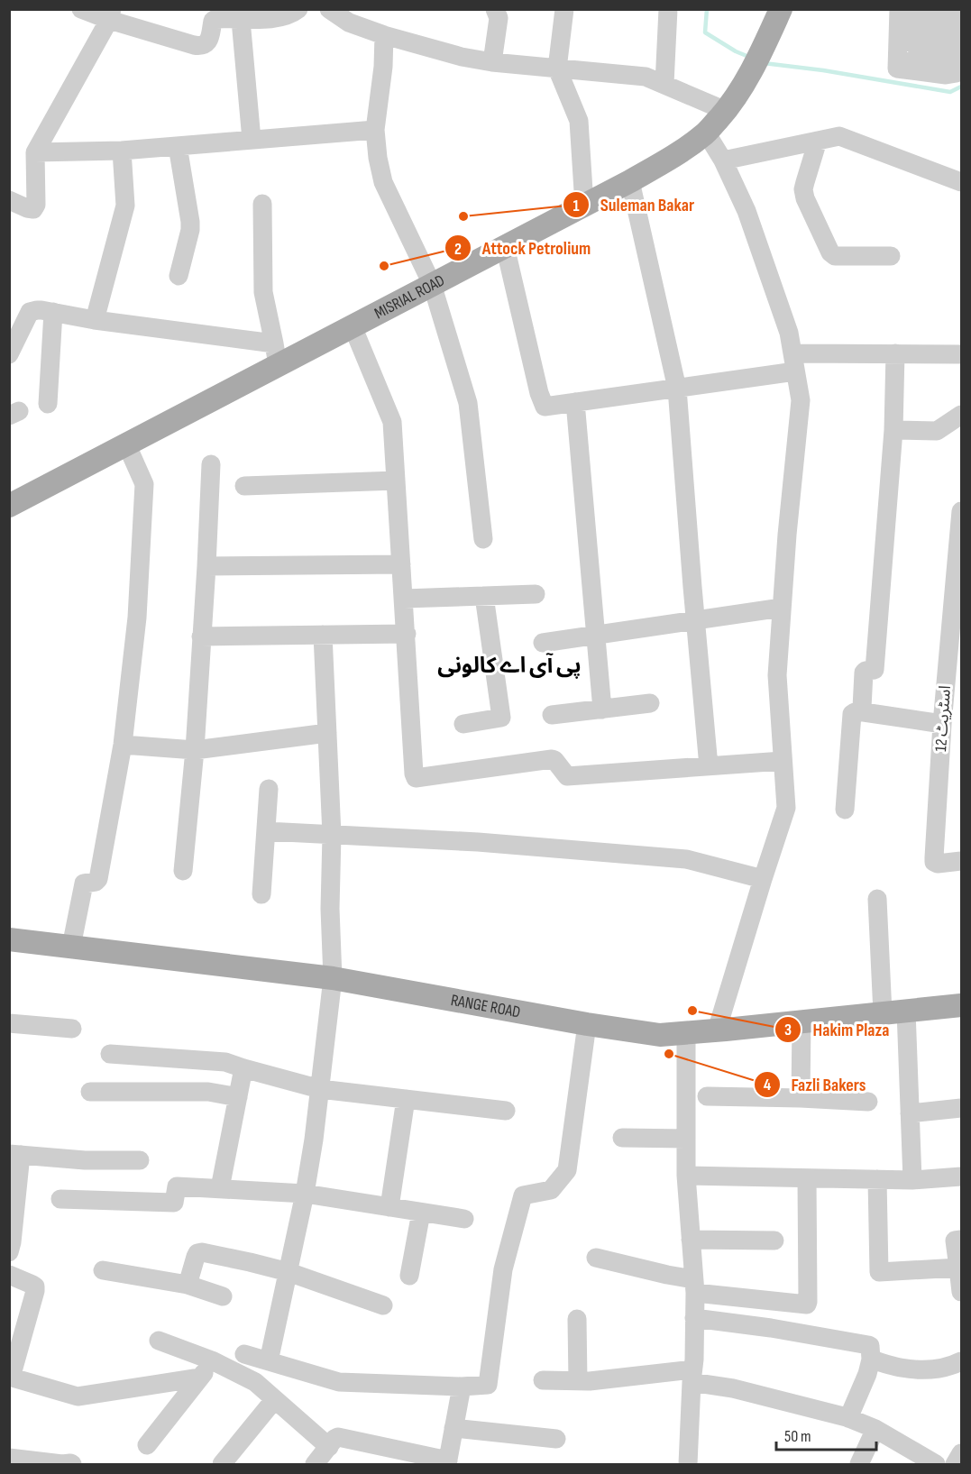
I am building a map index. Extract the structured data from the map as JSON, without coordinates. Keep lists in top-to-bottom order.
{
  "streets": {
    "main road": ["MISRIAL ROAD", "RANGE ROAD"],
    "street": ["اسٹریٹ 12"]
  },
  "districts": ["پی آی اے کالونی"],
  "places": [
    "Suleman Bakar",
    "Attock Petrolium",
    "Hakim Plaza",
    "Fazli Bakers"
  ],
  "scale_bar": "50 m"
}
